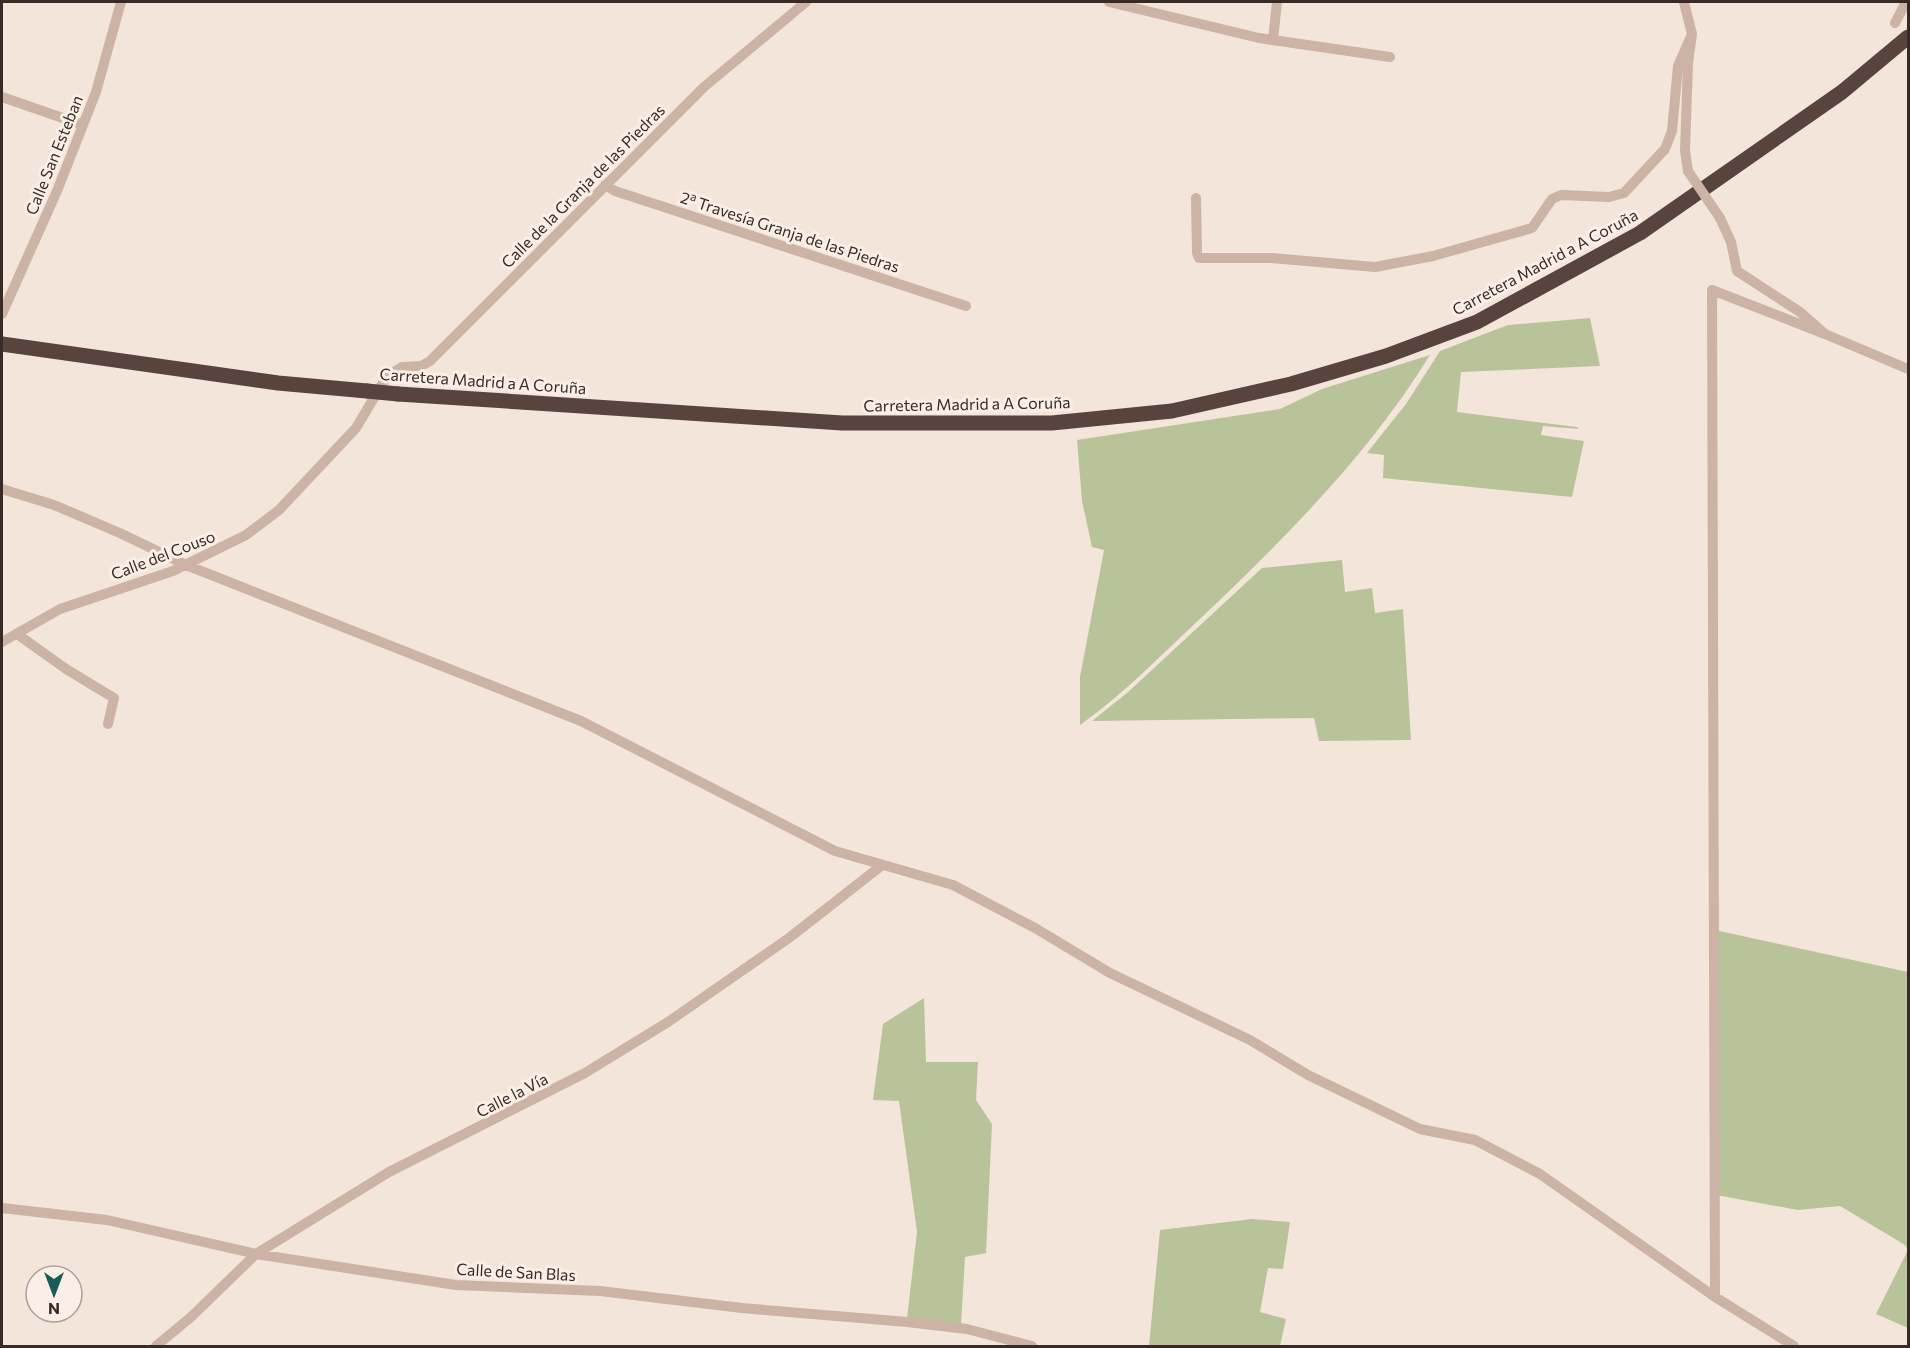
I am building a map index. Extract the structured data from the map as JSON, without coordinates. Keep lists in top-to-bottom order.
{
  "streets": {
    "highway": ["Carretera Madrid a A Coruña"],
    "street": [
      "Calle San Esteban",
      "Calle de la Granja de las Piedras",
      "2ª Travesía Granja de las Piedras",
      "Calle del Couso",
      "Calle la Vía",
      "Calle de San Blas"
    ]
  },
  "crossings": [
    ["Calle de la Granja de las Piedras", "2ª Travesía Granja de las Piedras"],
    ["Calle de la Granja de las Piedras", "Calle del Couso"],
    ["Calle la Vía", "Calle de San Blas"]
  ],
  "north": "bottom"
}
